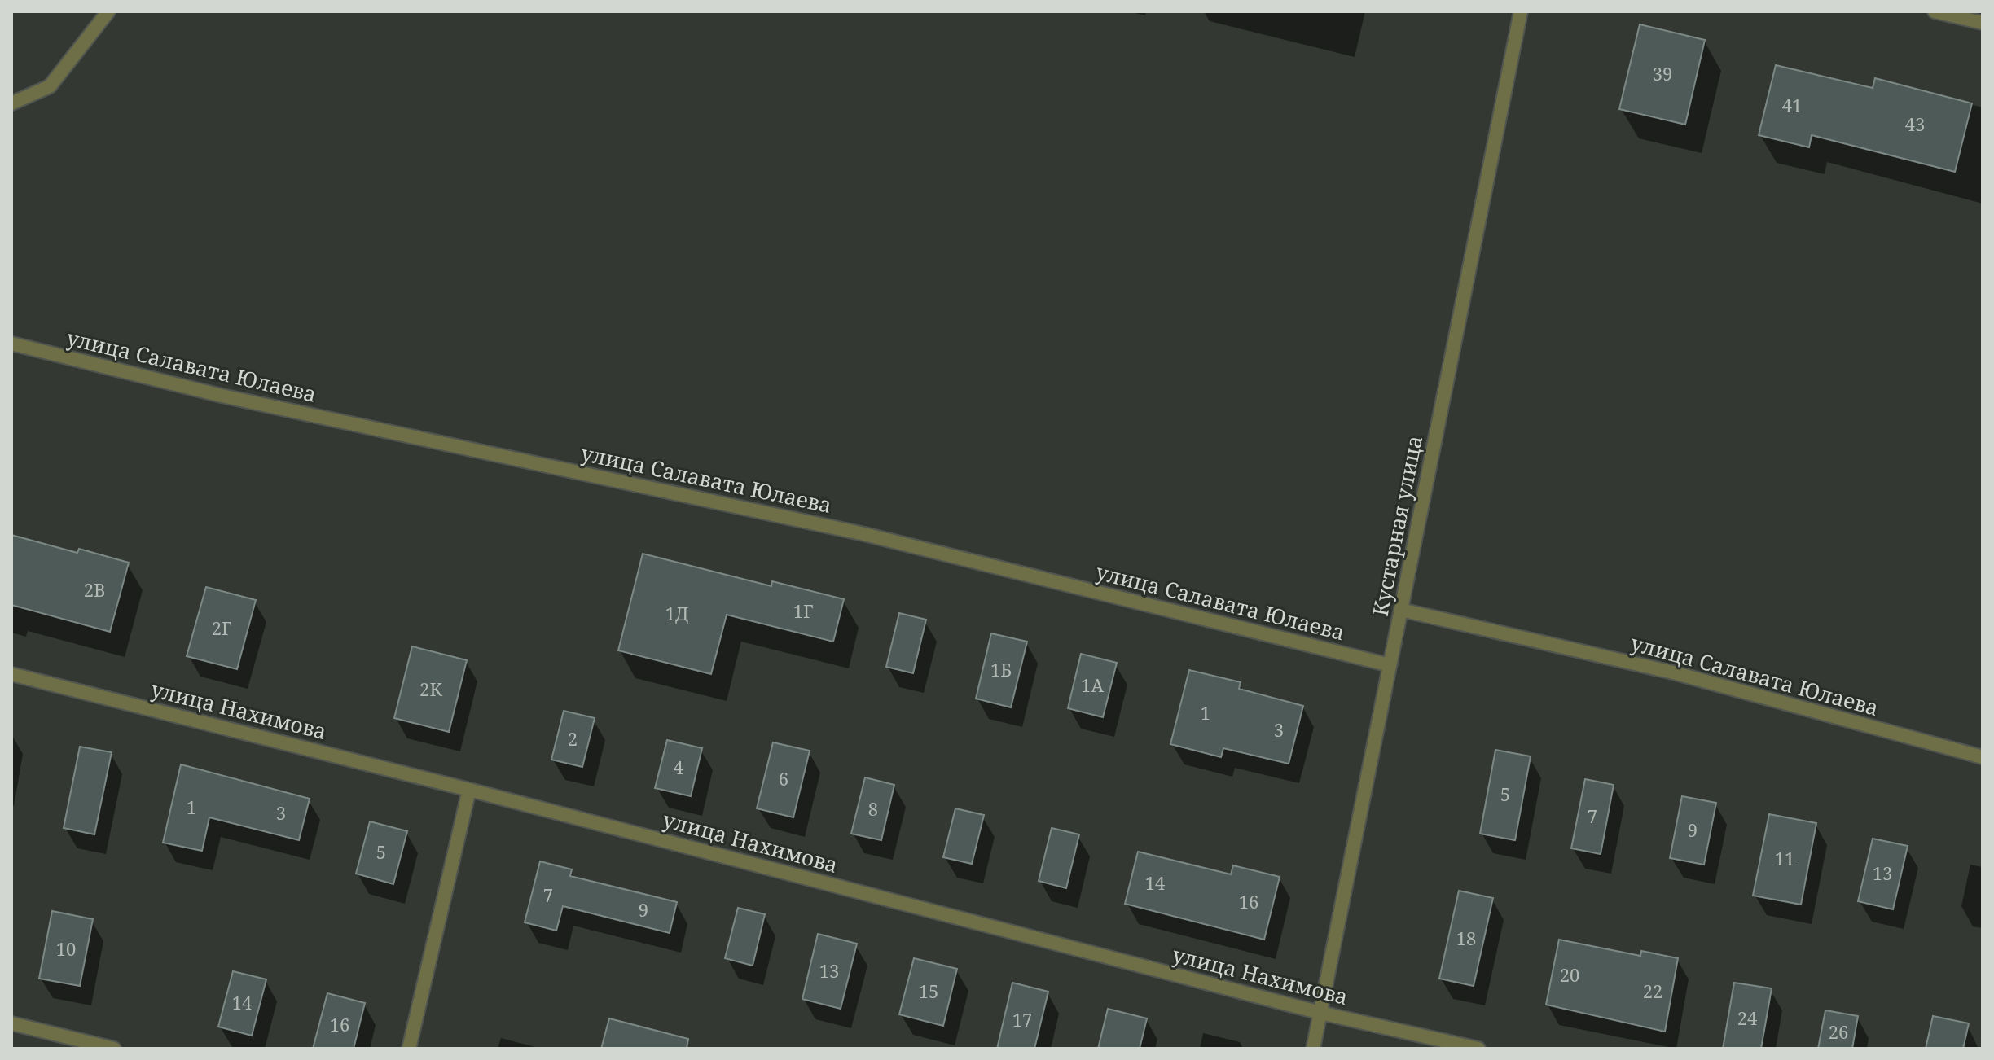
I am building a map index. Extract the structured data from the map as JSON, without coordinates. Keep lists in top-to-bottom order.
{
  "streets": {
    "street": ["улица Салавата Юлаева", "Кустарная улица", "улица Нахимова"]
  },
  "crossings": [
    ["улица Салавата Юлаева", "Кустарная улица"],
    ["Кустарная улица", "улица Нахимова"]
  ],
  "house_numbers": [
    "39",
    "41",
    "43",
    "2В",
    "1Г",
    "1Д",
    "2Г",
    "1Б",
    "1А",
    "2К",
    "1",
    "3",
    "2",
    "4",
    "6",
    "5",
    "1",
    "8",
    "3",
    "7",
    "9",
    "5",
    "11",
    "13",
    "14",
    "7",
    "16",
    "9",
    "18",
    "10",
    "13",
    "20",
    "15",
    "22",
    "14",
    "24",
    "17",
    "16",
    "26"
  ]
}
